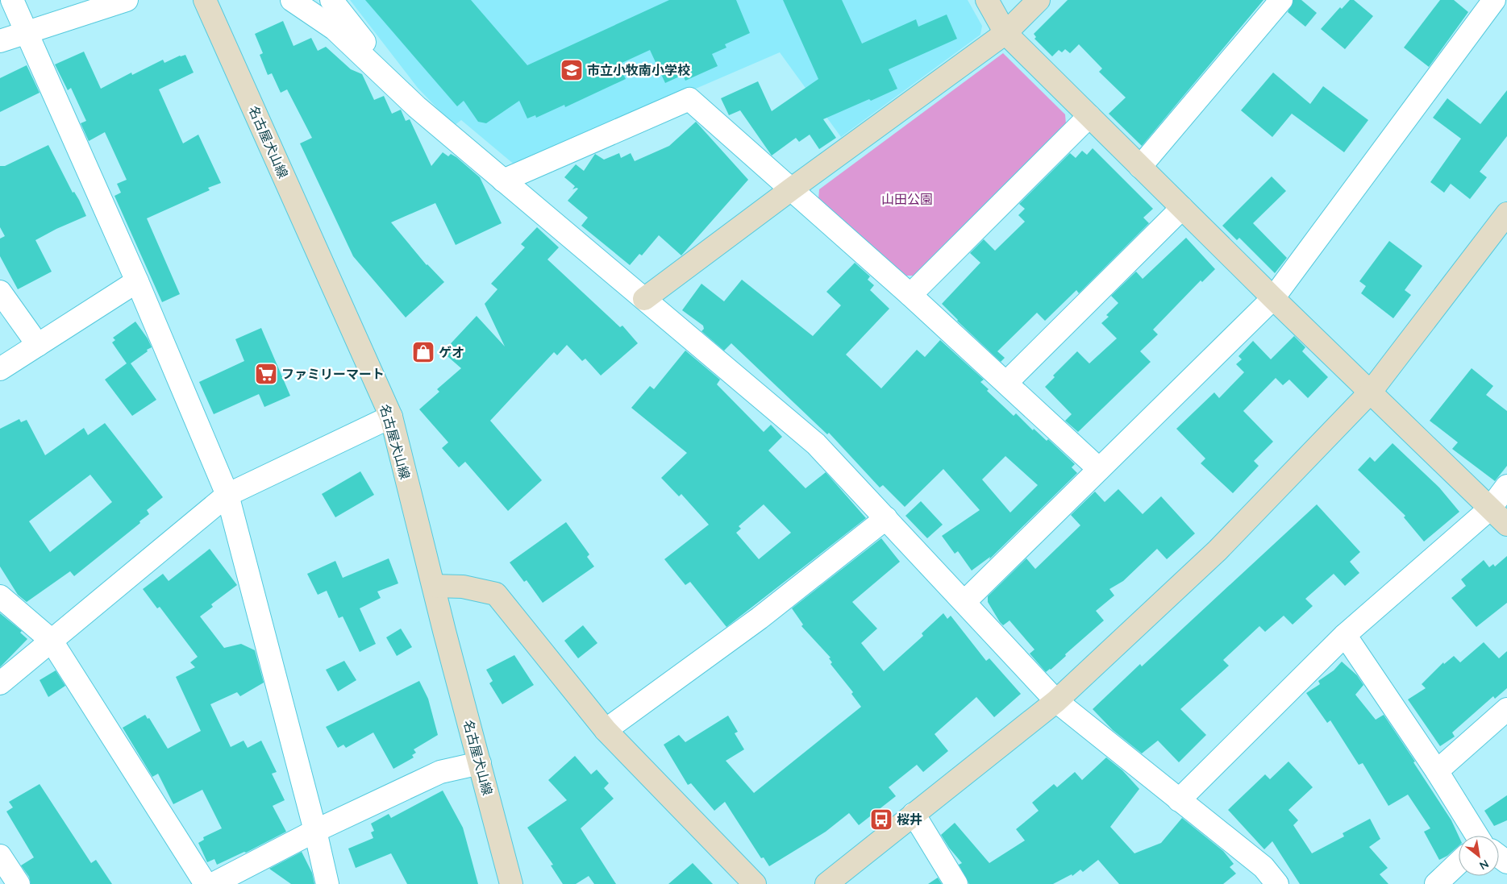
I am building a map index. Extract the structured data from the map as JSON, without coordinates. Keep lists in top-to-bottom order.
{
  "streets": {
    "street": ["名古屋犬山線"]
  },
  "parks": ["山田公園"],
  "places": {
    "school or university": ["市立小牧南小学校"],
    "shop": ["ゲオ"],
    "supermarket": ["ファミリーマート"],
    "bus stop": ["桜井"]
  },
  "north": "bottom right"
}
